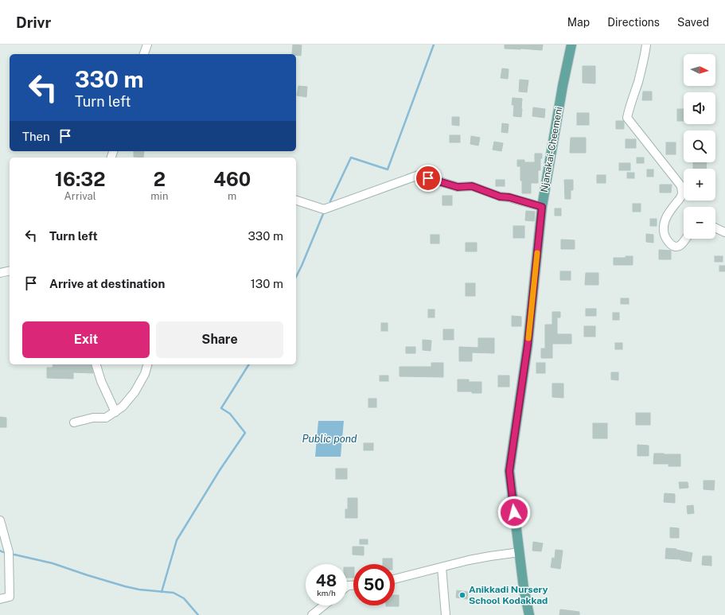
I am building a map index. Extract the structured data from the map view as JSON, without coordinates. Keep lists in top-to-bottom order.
{
  "streets": {
    "main road": ["Njanakai-Cheemeni"]
  },
  "water": ["Public pond"],
  "places": ["Anikkadi Nursery School Kodakkad"],
  "north": "right",
  "page": {
    "header": "Drivr",
    "nav": ["Map", "Directions", "Saved"],
    "map_buttons": ["+", "−"],
    "turn": ["330 m", "Turn left"],
    "then": "Then",
    "eta": [
      "16:32",
      "Arrival",
      "2",
      "min",
      "460",
      "m"
    ],
    "list": [
      {
        "name": "Turn left",
        "value": "330 m"
      },
      {
        "name": "Arrive at destination",
        "value": "130 m"
      }
    ],
    "buttons": ["Exit", "Share"],
    "speed": "48 km/h",
    "limit": "50"
  }
}
